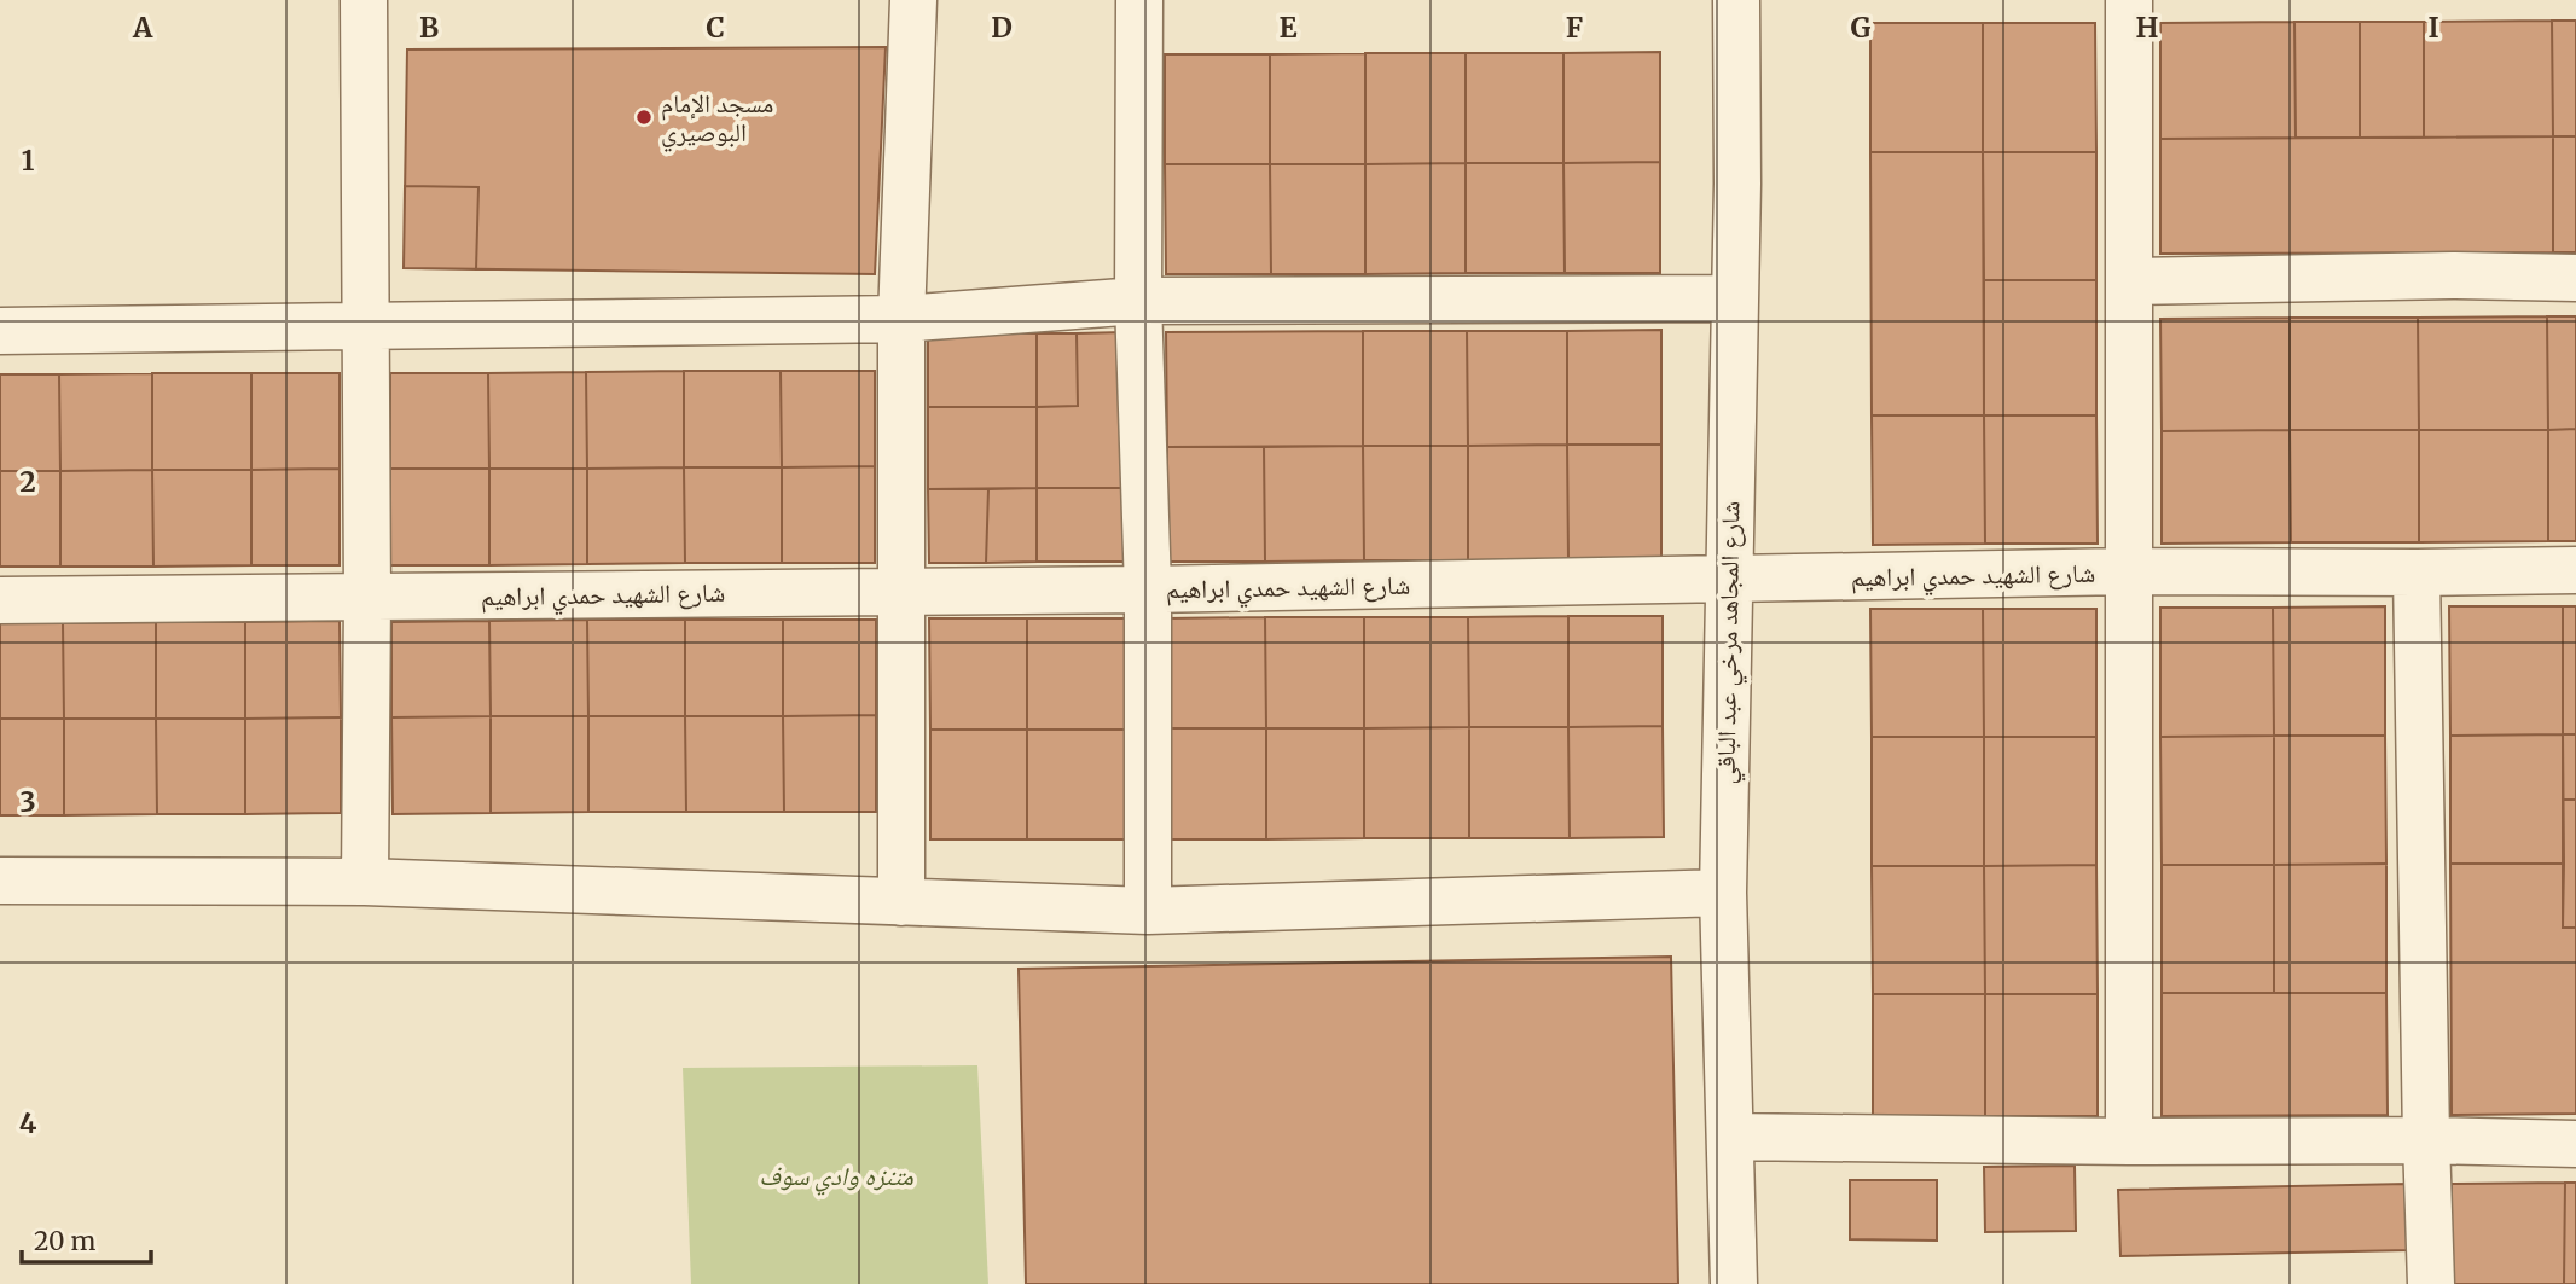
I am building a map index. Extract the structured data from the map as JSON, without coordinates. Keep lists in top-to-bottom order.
{
  "streets": {
    "street": ["شارع الشهيد حمدي ابراهيم", "شارع المجاهد مرخي عبد الباقي"]
  },
  "crossings": [
    ["شارع الشهيد حمدي ابراهيم", "شارع المجاهد مرخي عبد الباقي"]
  ],
  "parks": ["متنزه وادي سوف"],
  "places": ["مسجد الإمام البوصيري"],
  "scale_bar": "20 m",
  "grid": {
    "columns": [
      "A",
      "B",
      "C",
      "D",
      "E",
      "F",
      "G",
      "H",
      "I"
    ],
    "rows": [
      "1",
      "2",
      "3",
      "4"
    ]
  }
}
